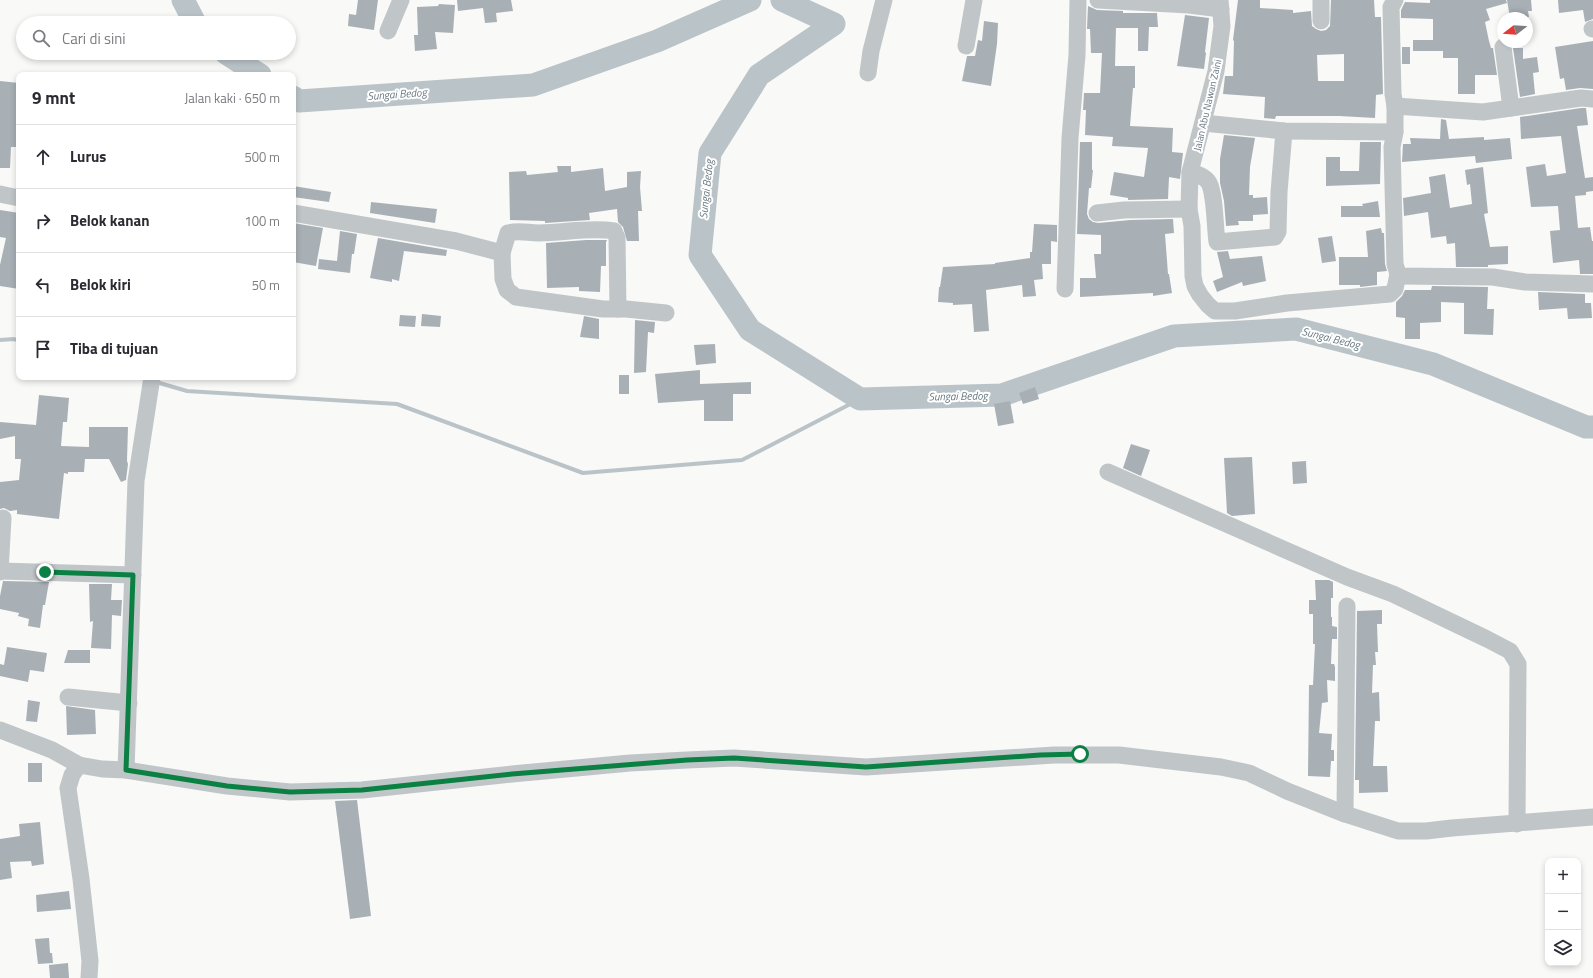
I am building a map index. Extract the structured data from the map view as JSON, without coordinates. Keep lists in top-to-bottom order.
{
  "streets": {
    "street": ["Jalan Abu Nawan Zaini"]
  },
  "water": ["Sungai Bedog"],
  "north": "left",
  "page": {
    "search": "Cari di sini",
    "heading": ["9 mnt", "Jalan kaki · 650 m"],
    "list": [
      ["Lurus", "500 m"],
      ["Belok kanan", "100 m"],
      ["Belok kiri", "50 m"],
      "Tiba di tujuan"
    ],
    "map_buttons": ["+", "−"]
  }
}
